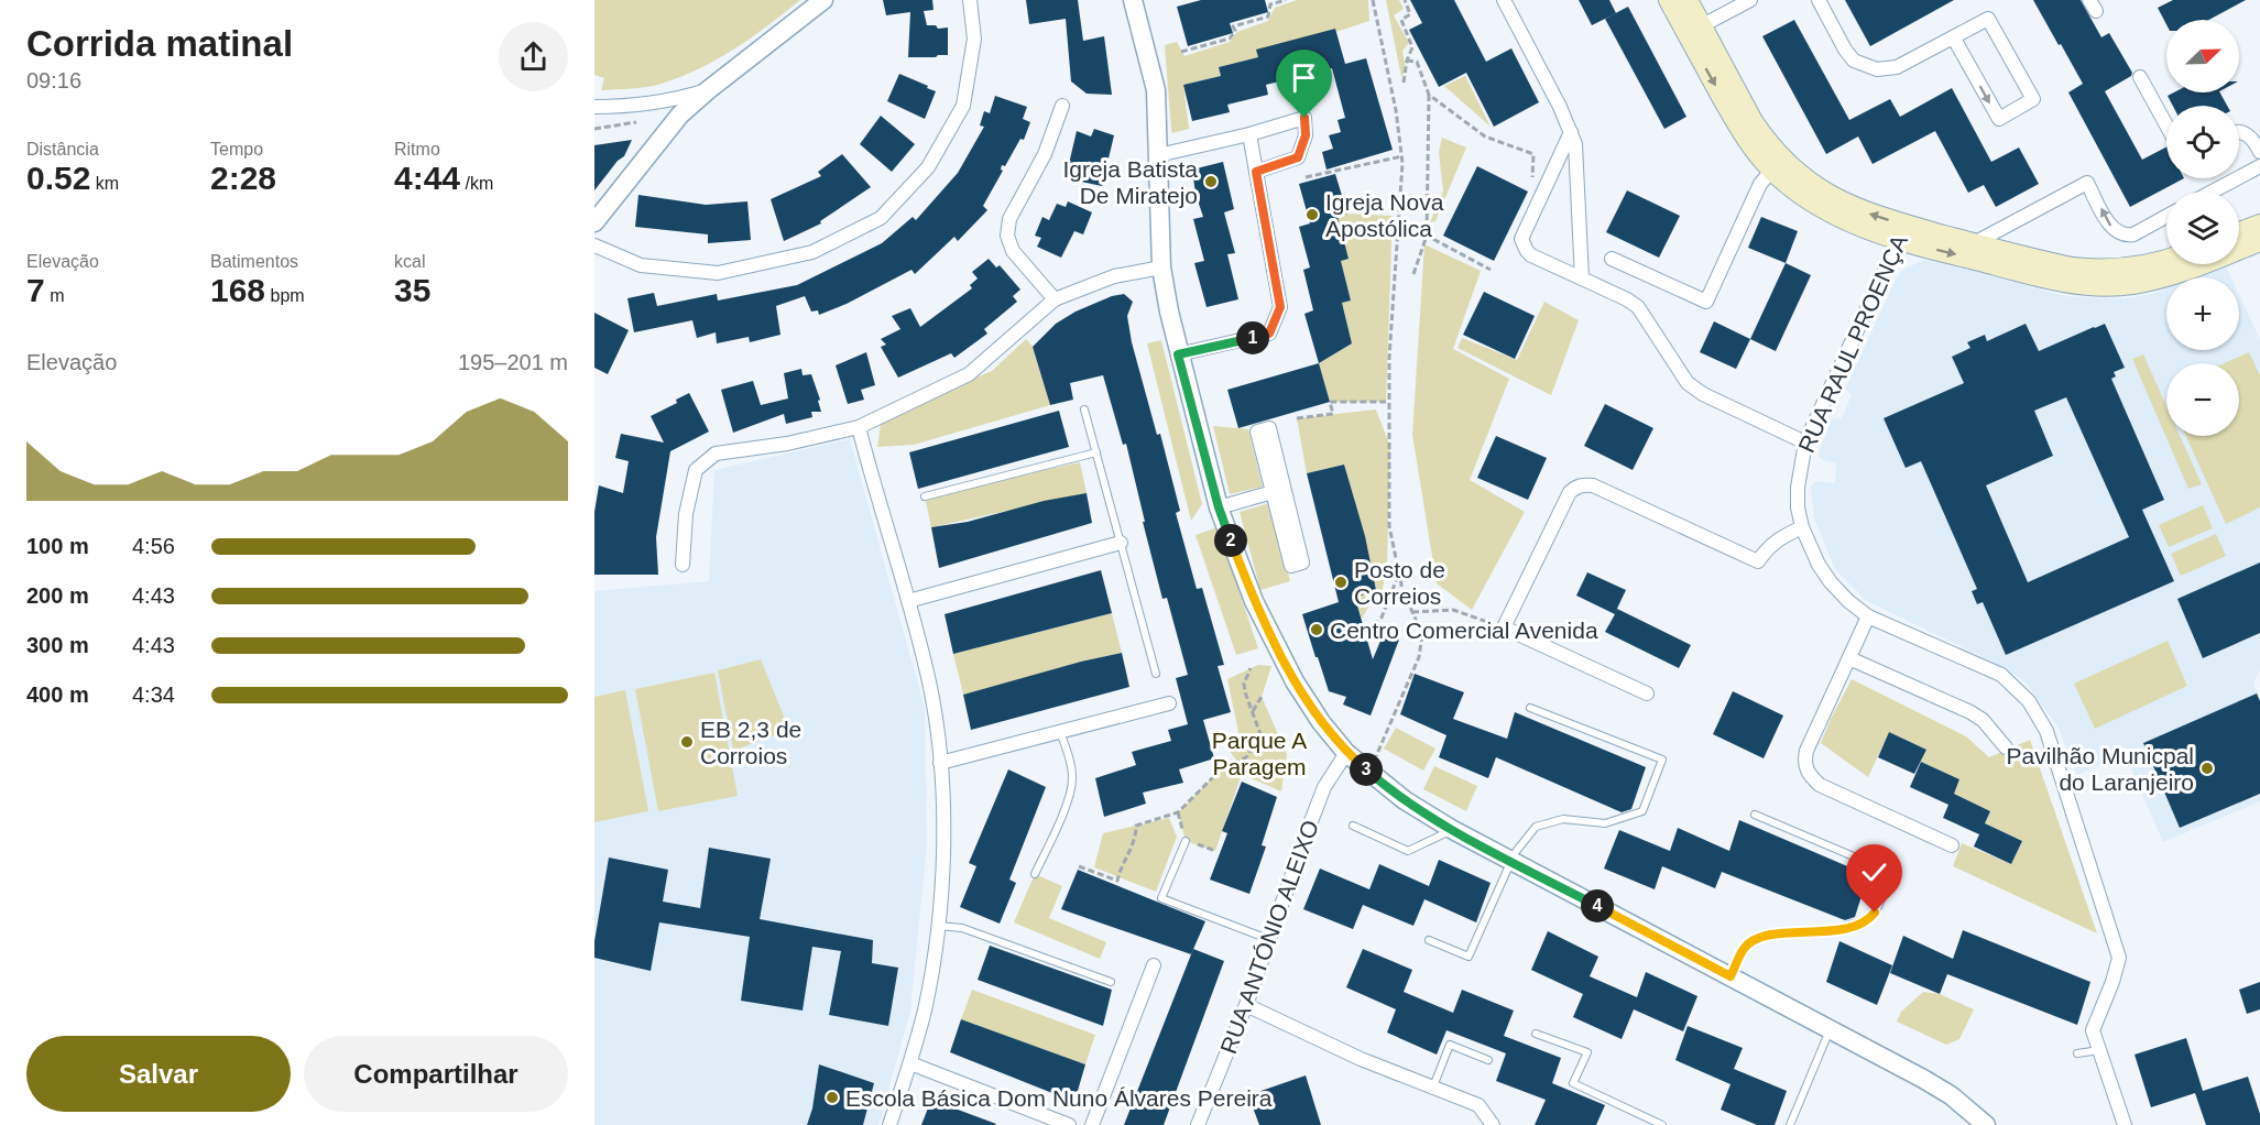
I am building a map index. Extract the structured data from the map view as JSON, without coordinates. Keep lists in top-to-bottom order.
{
  "streets": {
    "street": ["RUA RAUL PROENÇA", "RUA ANTÓNIO ALEIXO"]
  },
  "parks": ["Parque A Paragem"],
  "places": [
    "Igreja Batista De Miratejo",
    "Igreja Nova Apostólica",
    "Posto de Correios",
    "Centro Comercial Avenida",
    "EB 2,3 de Corroios",
    "Pavilhão Municpal do Laranjeiro",
    "Escola Básica Dom Nuno Álvares Pereira"
  ],
  "north": "top right",
  "page": {
    "heading": ["Corrida matinal", "09:16"],
    "map_buttons": ["+", "−"],
    "stats": [
      ["Distância", "0.52 km"],
      ["Tempo", "2:28"],
      ["Ritmo", "4:44 /km"],
      ["Elevação", "7 m"],
      ["Batimentos", "168 bpm"],
      ["kcal", "35"]
    ],
    "pins": [
      "1",
      "2",
      "3",
      "4"
    ],
    "chart": ["Elevação", "195–201 m"],
    "list": [
      {
        "name": "100 m",
        "note": "4:56"
      },
      {
        "name": "200 m",
        "note": "4:43"
      },
      {
        "name": "300 m",
        "note": "4:43"
      },
      {
        "name": "400 m",
        "note": "4:34"
      }
    ],
    "buttons": ["Salvar", "Compartilhar"]
  }
}
